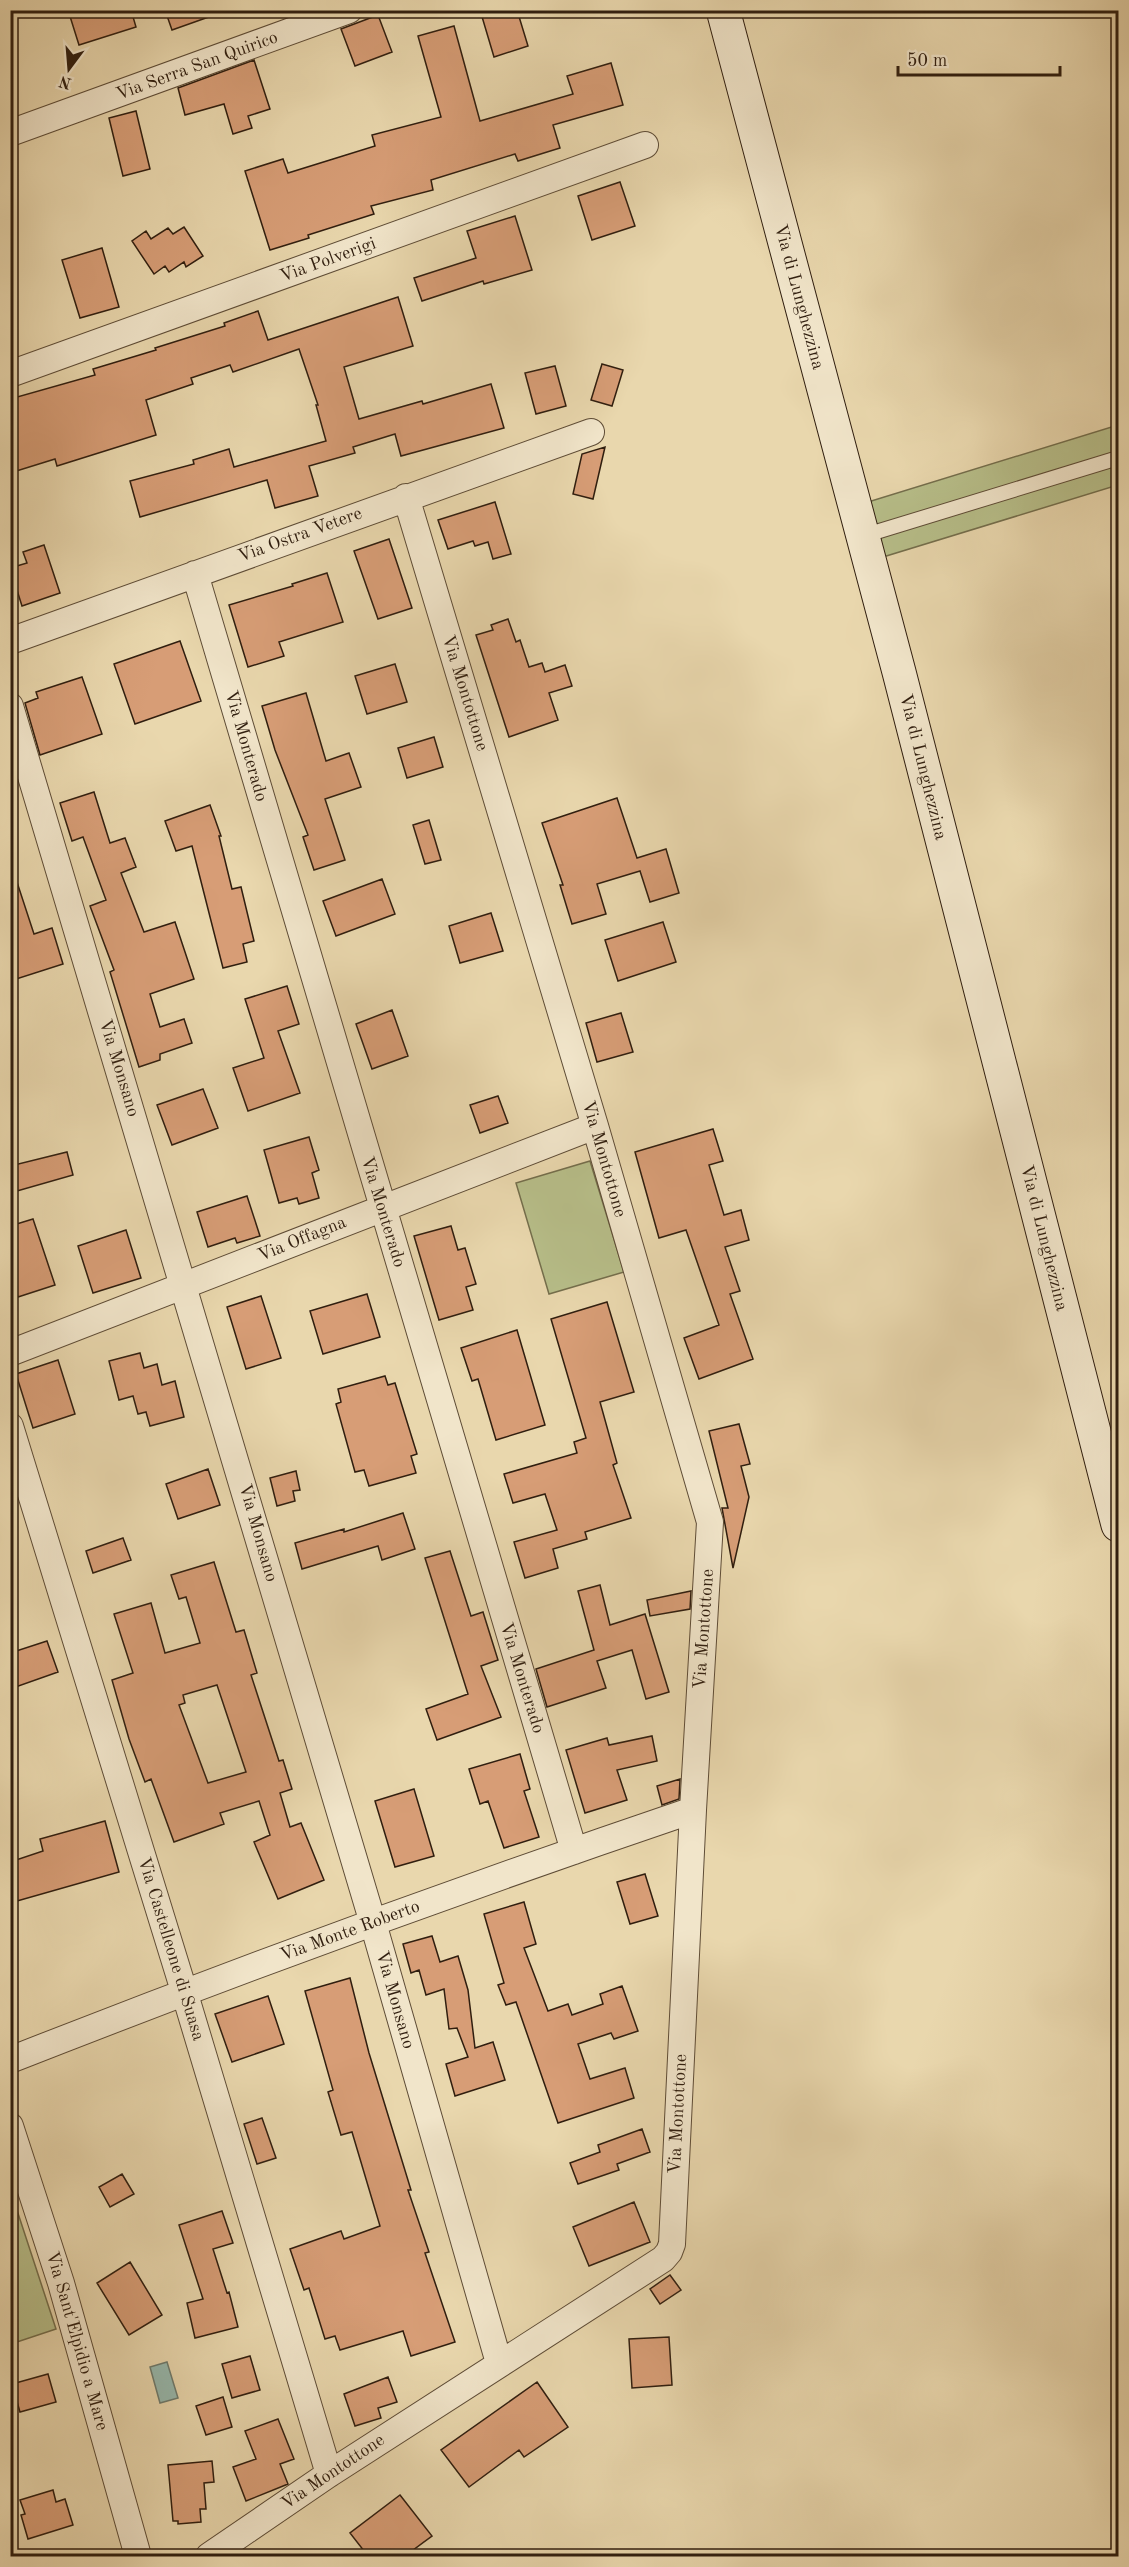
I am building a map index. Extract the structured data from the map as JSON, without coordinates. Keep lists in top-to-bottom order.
{
  "streets": {
    "street": [
      "Via Serra San Quirico",
      "Via Polverigi",
      "Via di Lunghezzina",
      "Via Ostra Vetere",
      "Via Montottone",
      "Via Monterado",
      "Via Monsano",
      "Via Offagna",
      "Via Monte Roberto",
      "Via Castelleone di Suasa",
      "Via Sant'Elpidio a Mare"
    ]
  },
  "crossings": [
    ["Via Ostra Vetere", "Via Montottone"],
    ["Via Ostra Vetere", "Via Monterado"],
    ["Via Montottone", "Via Monsano"],
    ["Via Montottone", "Via Offagna"],
    ["Via Montottone", "Via Monte Roberto"],
    ["Via Montottone", "Via Castelleone di Suasa"],
    ["Via Monterado", "Via Offagna"],
    ["Via Monterado", "Via Monte Roberto"],
    ["Via Monsano", "Via Offagna"],
    ["Via Monsano", "Via Monte Roberto"],
    ["Via Monte Roberto", "Via Castelleone di Suasa"]
  ],
  "scale_bar": "50 m",
  "north": "bottom"
}
